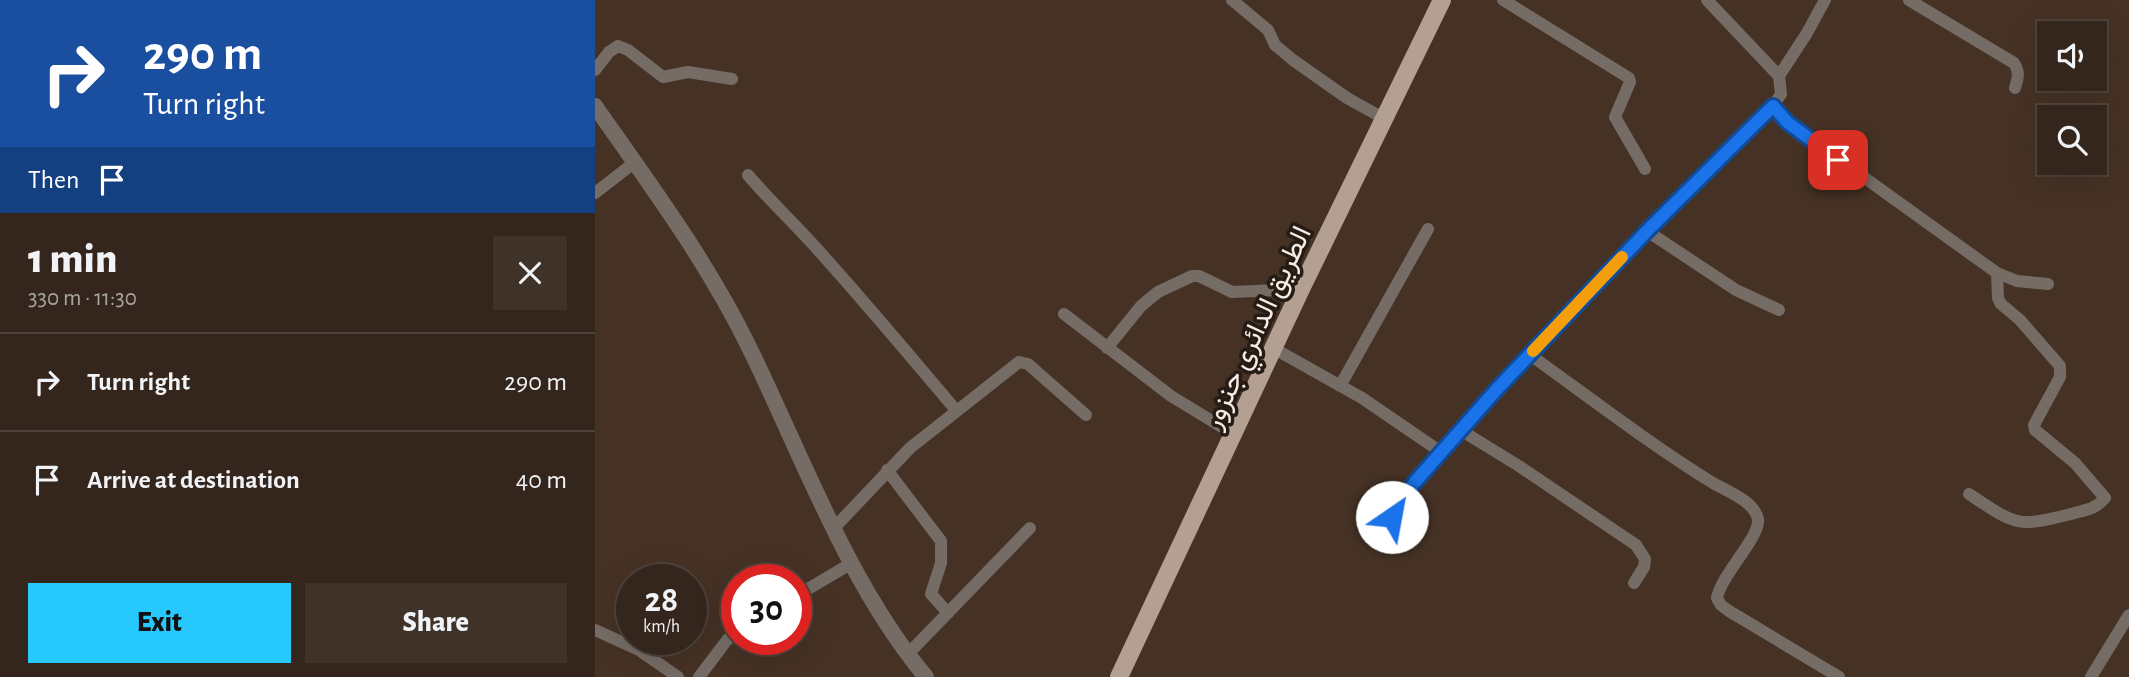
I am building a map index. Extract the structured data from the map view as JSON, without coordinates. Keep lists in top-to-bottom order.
{
  "streets": {
    "main road": ["الطريق الدائري جنزور"]
  },
  "page": {
    "turn": ["290 m", "Turn right"],
    "then": "Then",
    "heading": ["1 min", "330 m · 11:30"],
    "list": [
      {
        "name": "Turn right",
        "value": "290 m"
      },
      {
        "name": "Arrive at destination",
        "value": "40 m"
      }
    ],
    "speed": "28 km/h",
    "limit": "30",
    "buttons": ["Exit", "Share"]
  }
}
